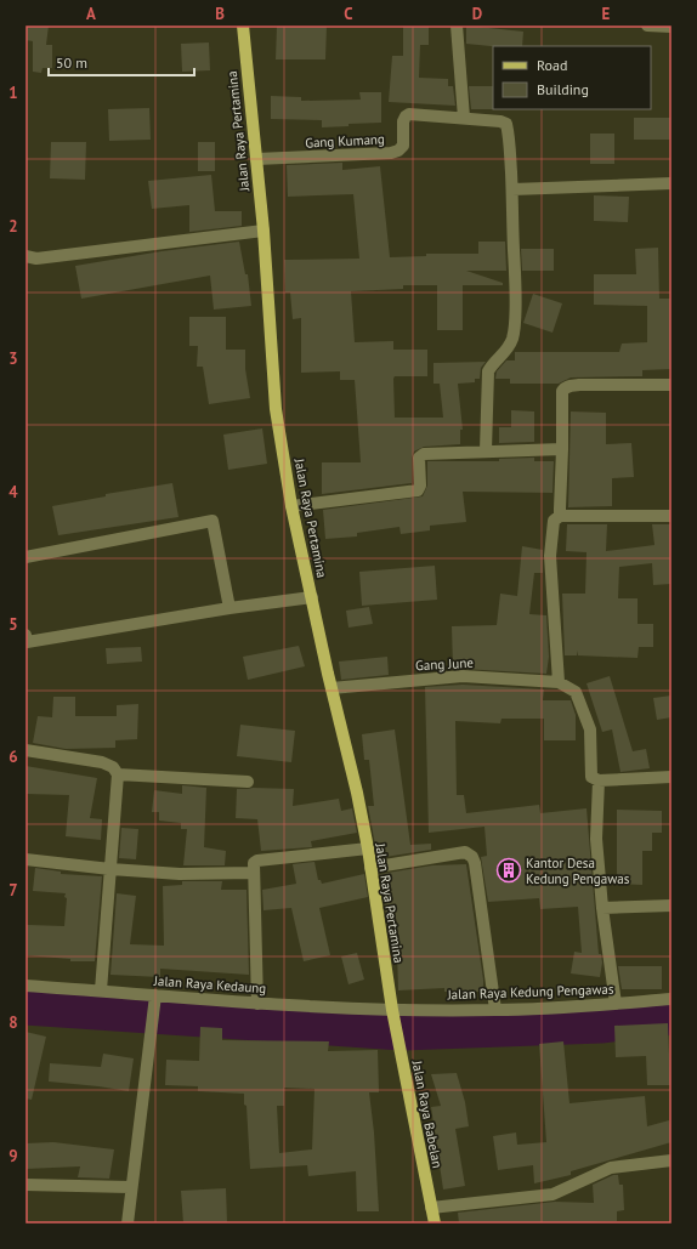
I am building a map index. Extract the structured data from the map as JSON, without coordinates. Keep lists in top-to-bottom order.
{
  "streets": {
    "main road": ["Jalan Raya Pertamina", "Jalan Raya Babelan"],
    "street": [
      "Gang Kumang",
      "Gang June",
      "Jalan Raya Kedaung",
      "Jalan Raya Kedung Pengawas"
    ]
  },
  "crossings": [
    ["Jalan Raya Pertamina", "Gang Kumang"],
    ["Jalan Raya Pertamina", "Gang June"],
    ["Jalan Raya Pertamina", "Jalan Raya Kedaung"],
    ["Jalan Raya Pertamina", "Jalan Raya Kedung Pengawas"],
    ["Jalan Raya Pertamina", "Jalan Raya Babelan"],
    ["Jalan Raya Kedaung", "Jalan Raya Kedung Pengawas"],
    ["Jalan Raya Kedaung", "Jalan Raya Babelan"],
    ["Jalan Raya Kedung Pengawas", "Jalan Raya Babelan"]
  ],
  "places": {
    "building": ["Kantor Desa Kedung Pengawas"]
  },
  "legend": ["Road", "Building"],
  "scale_bar": "50 m",
  "grid": {
    "columns": [
      "A",
      "B",
      "C",
      "D",
      "E"
    ],
    "rows": [
      "1",
      "2",
      "3",
      "4",
      "5",
      "6",
      "7",
      "8",
      "9"
    ]
  }
}
